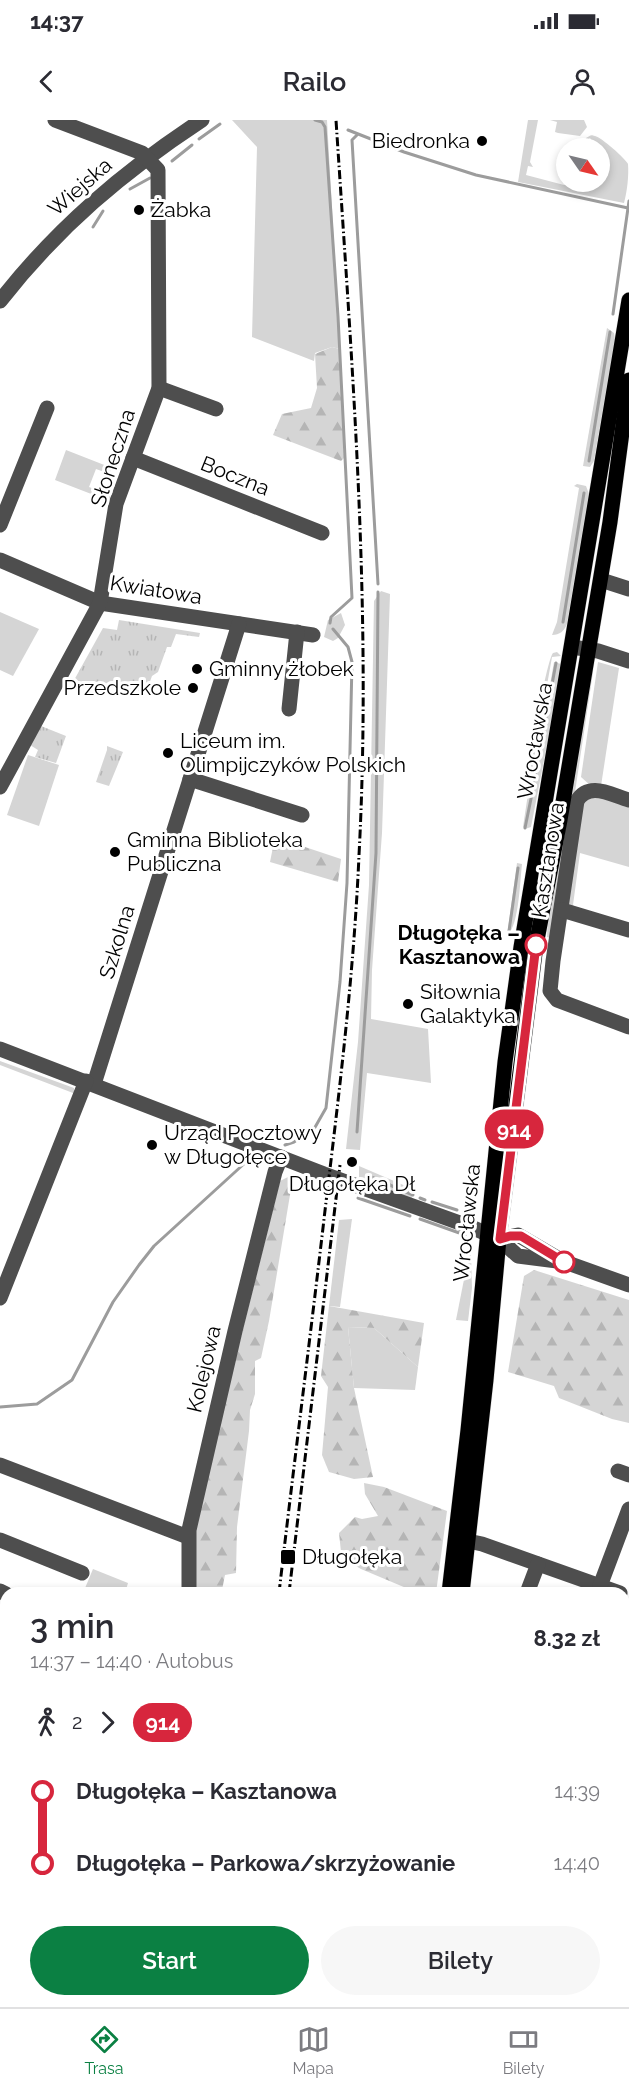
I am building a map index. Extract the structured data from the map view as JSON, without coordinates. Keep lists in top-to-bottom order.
{
  "streets": {
    "main road": ["Wrocławska"],
    "street": [
      "Wiejska",
      "Słoneczna",
      "Boczna",
      "Kwiatowa",
      "Kasztanowa",
      "Szkolna",
      "Kolejowa"
    ]
  },
  "crossings": [
    ["Wiejska", "Słoneczna"],
    ["Słoneczna", "Boczna"],
    ["Słoneczna", "Kwiatowa"],
    ["Kwiatowa", "Szkolna"]
  ],
  "places": {
    "other": [
      "Biedronka",
      "Żabka",
      "Gminny żłobek",
      "Przedszkole",
      "Liceum im. Olimpijczyków Polskich",
      "Gminna Biblioteka Publiczna",
      "Długołęka – Kasztanowa",
      "Siłownia Galaktyka",
      "Urząd Pocztowy w Długołęce",
      "Długołęka Dł"
    ],
    "transit": ["Długołęka"]
  },
  "lines": ["bus line 914"],
  "north": "bottom right",
  "page": {
    "status": "14:37",
    "header": "Railo",
    "on_map": "914",
    "heading": ["3 min", "14:37 – 14:40 · Autobus", "8.32 zł"],
    "legs": ["2", "914"],
    "list": [
      {
        "name": "Długołęka – Kasztanowa",
        "value": "14:39"
      },
      {
        "name": "Długołęka – Parkowa/skrzyżowanie",
        "value": "14:40"
      }
    ],
    "buttons": ["Start", "Bilety"],
    "tabs": ["Trasa", "Mapa", "Bilety"]
  }
}
